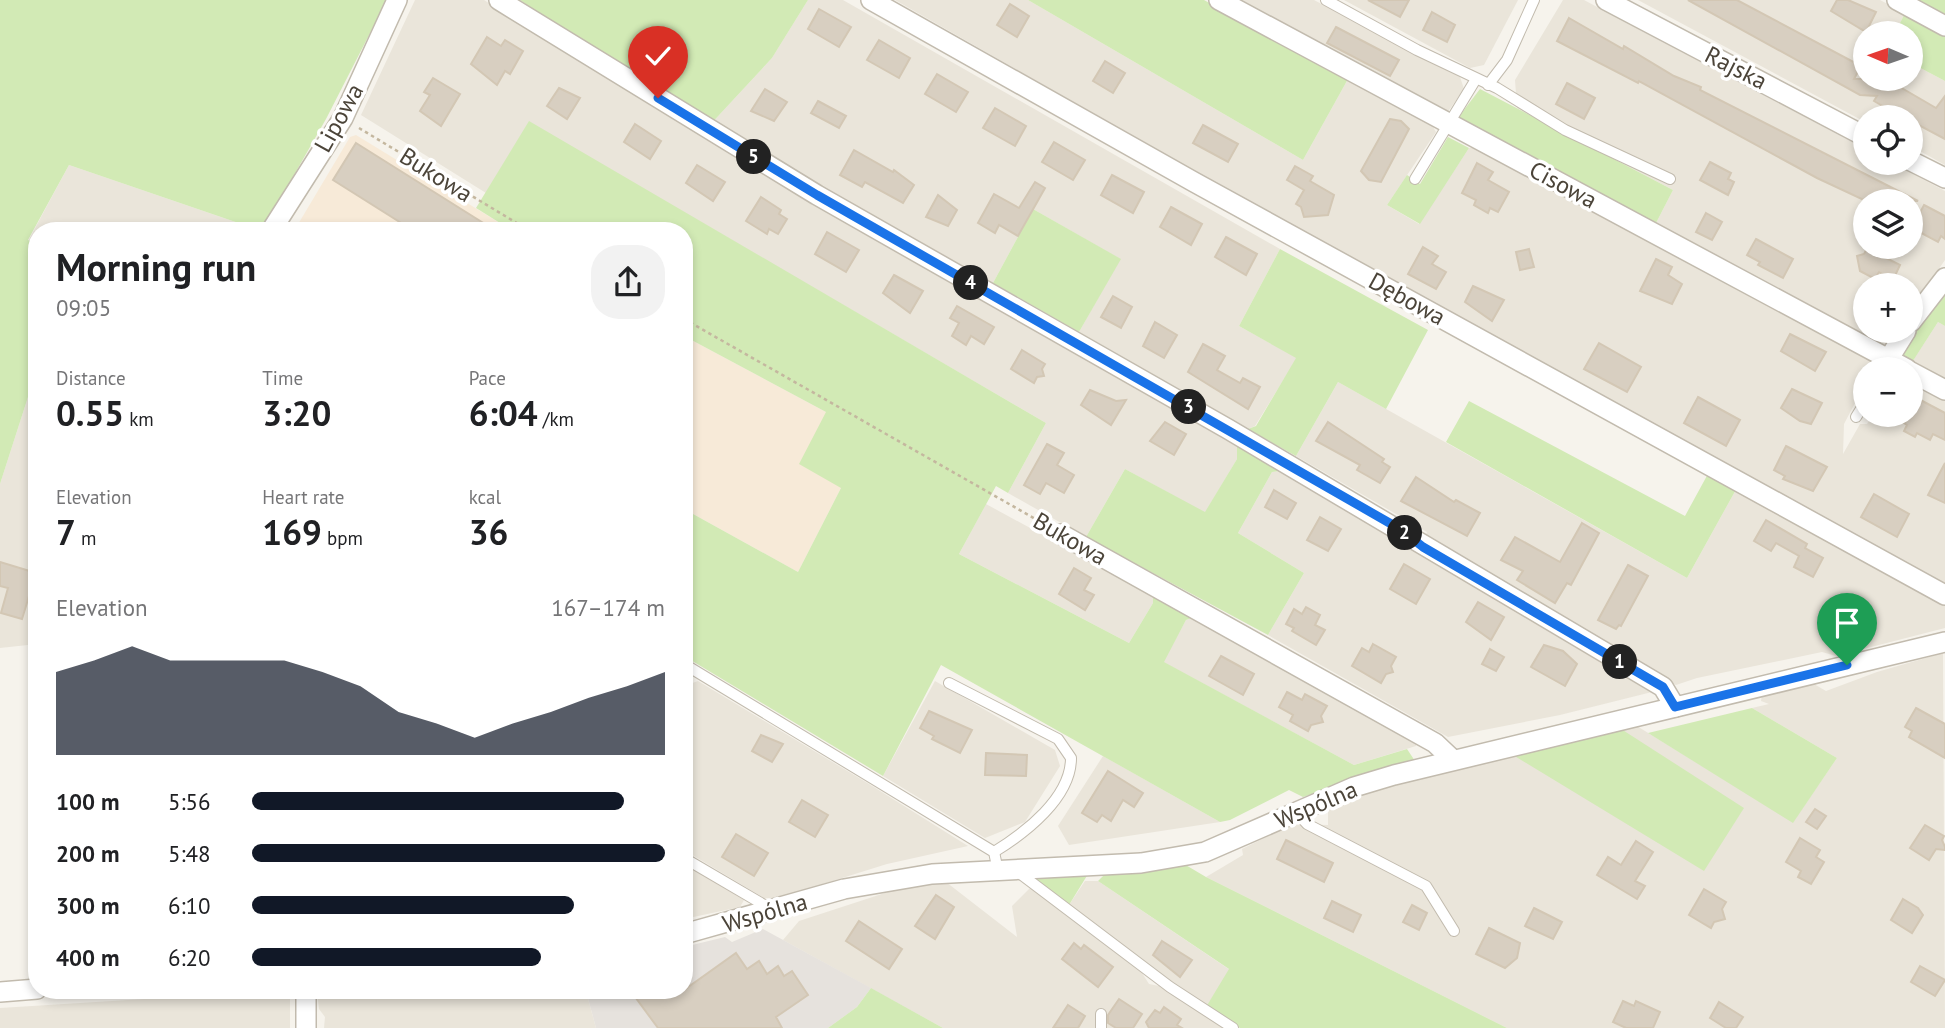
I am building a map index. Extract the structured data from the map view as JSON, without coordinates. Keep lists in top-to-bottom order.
{
  "streets": {
    "street": [
      "Rajska",
      "Lipowa",
      "Bukowa",
      "Cisowa",
      "Dębowa",
      "Wspólna"
    ]
  },
  "crossings": [
    ["Lipowa", "Bukowa"],
    ["Bukowa", "Wspólna"]
  ],
  "north": "left",
  "page": {
    "map_buttons": ["+", "−"],
    "pins": [
      "5",
      "4",
      "3",
      "2",
      "1"
    ],
    "heading": ["Morning run", "09:05"],
    "stats": [
      ["Distance", "0.55 km"],
      ["Time", "3:20"],
      ["Pace", "6:04 /km"],
      ["Elevation", "7 m"],
      ["Heart rate", "169 bpm"],
      ["kcal", "36"]
    ],
    "chart": ["Elevation", "167–174 m"],
    "list": [
      {
        "name": "100 m",
        "note": "5:56"
      },
      {
        "name": "200 m",
        "note": "5:48"
      },
      {
        "name": "300 m",
        "note": "6:10"
      },
      {
        "name": "400 m",
        "note": "6:20"
      }
    ]
  }
}
